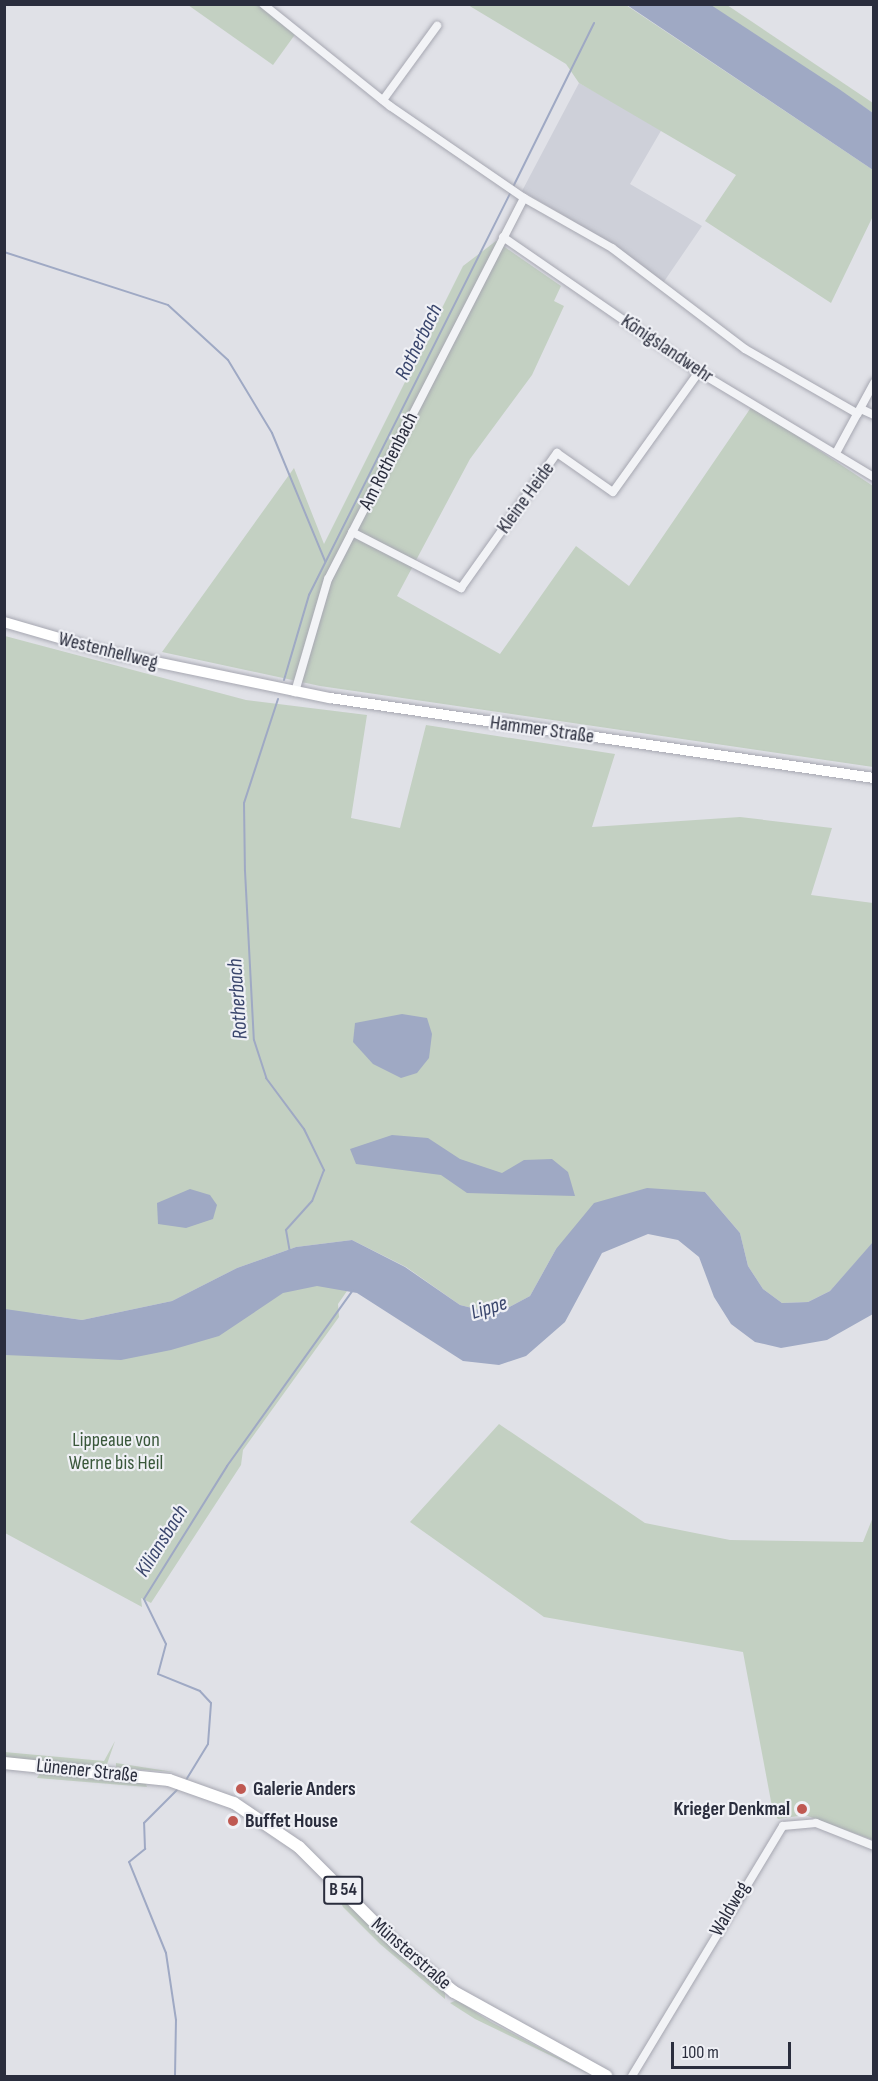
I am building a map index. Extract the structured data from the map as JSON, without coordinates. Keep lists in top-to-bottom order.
{
  "streets": {
    "main road": [
      "Westenhellweg",
      "Hammer Straße",
      "Lünener Straße",
      "B 54",
      "Münsterstraße"
    ],
    "street": [
      "Königslandwehr",
      "Am Rothenbach",
      "Kleine Heide",
      "Waldweg"
    ]
  },
  "crossings": [
    ["Königslandwehr", "Am Rothenbach"],
    ["Königslandwehr", "Kleine Heide"],
    ["Am Rothenbach", "Kleine Heide"],
    ["Am Rothenbach", "Hammer Straße"],
    ["Westenhellweg", "Hammer Straße"],
    ["Lünener Straße", "Münsterstraße"]
  ],
  "water": ["Rotherbach", "Lippe", "Kiliansbach"],
  "parks": ["Lippeaue von Werne bis Heil"],
  "places": ["Galerie Anders", "Krieger Denkmal", "Buffet House"],
  "scale_bar": "100 m"
}
